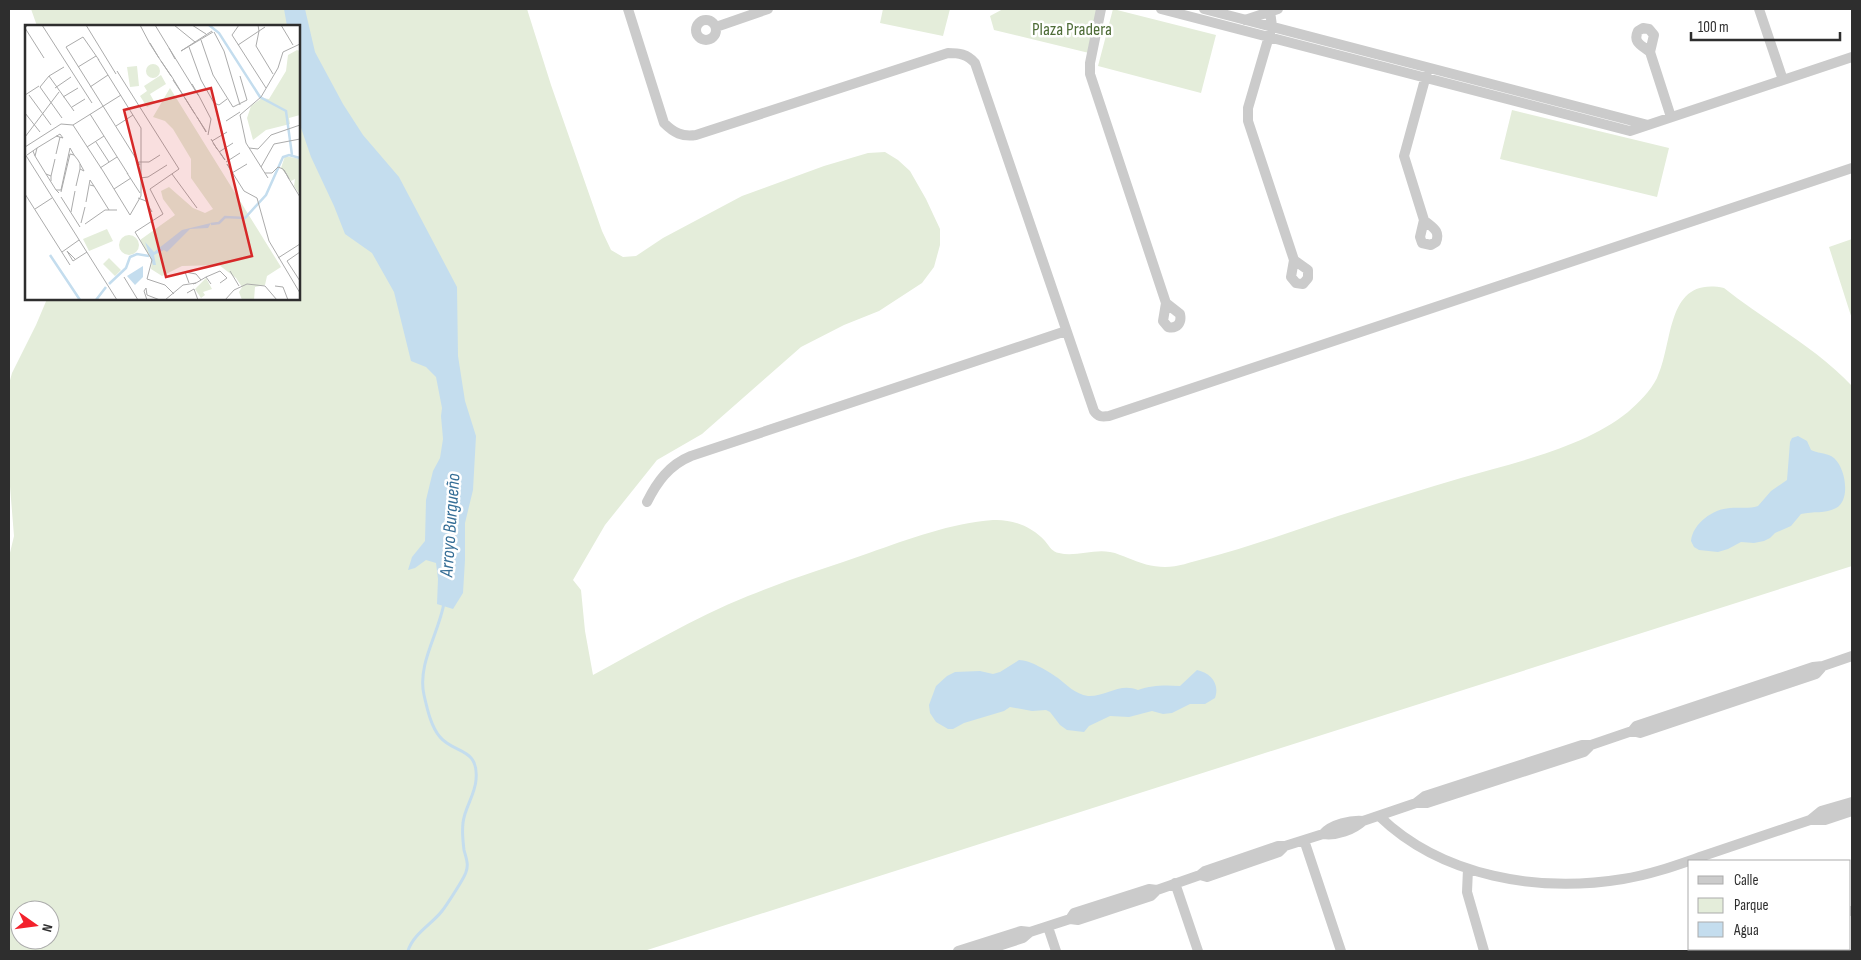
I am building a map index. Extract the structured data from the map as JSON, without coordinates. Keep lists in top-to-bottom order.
{
  "water": ["Arroyo Burgueño"],
  "parks": ["Plaza Pradera"],
  "legend": ["Calle", "Parque", "Agua"],
  "scale_bar": "100 m",
  "north": "right"
}
